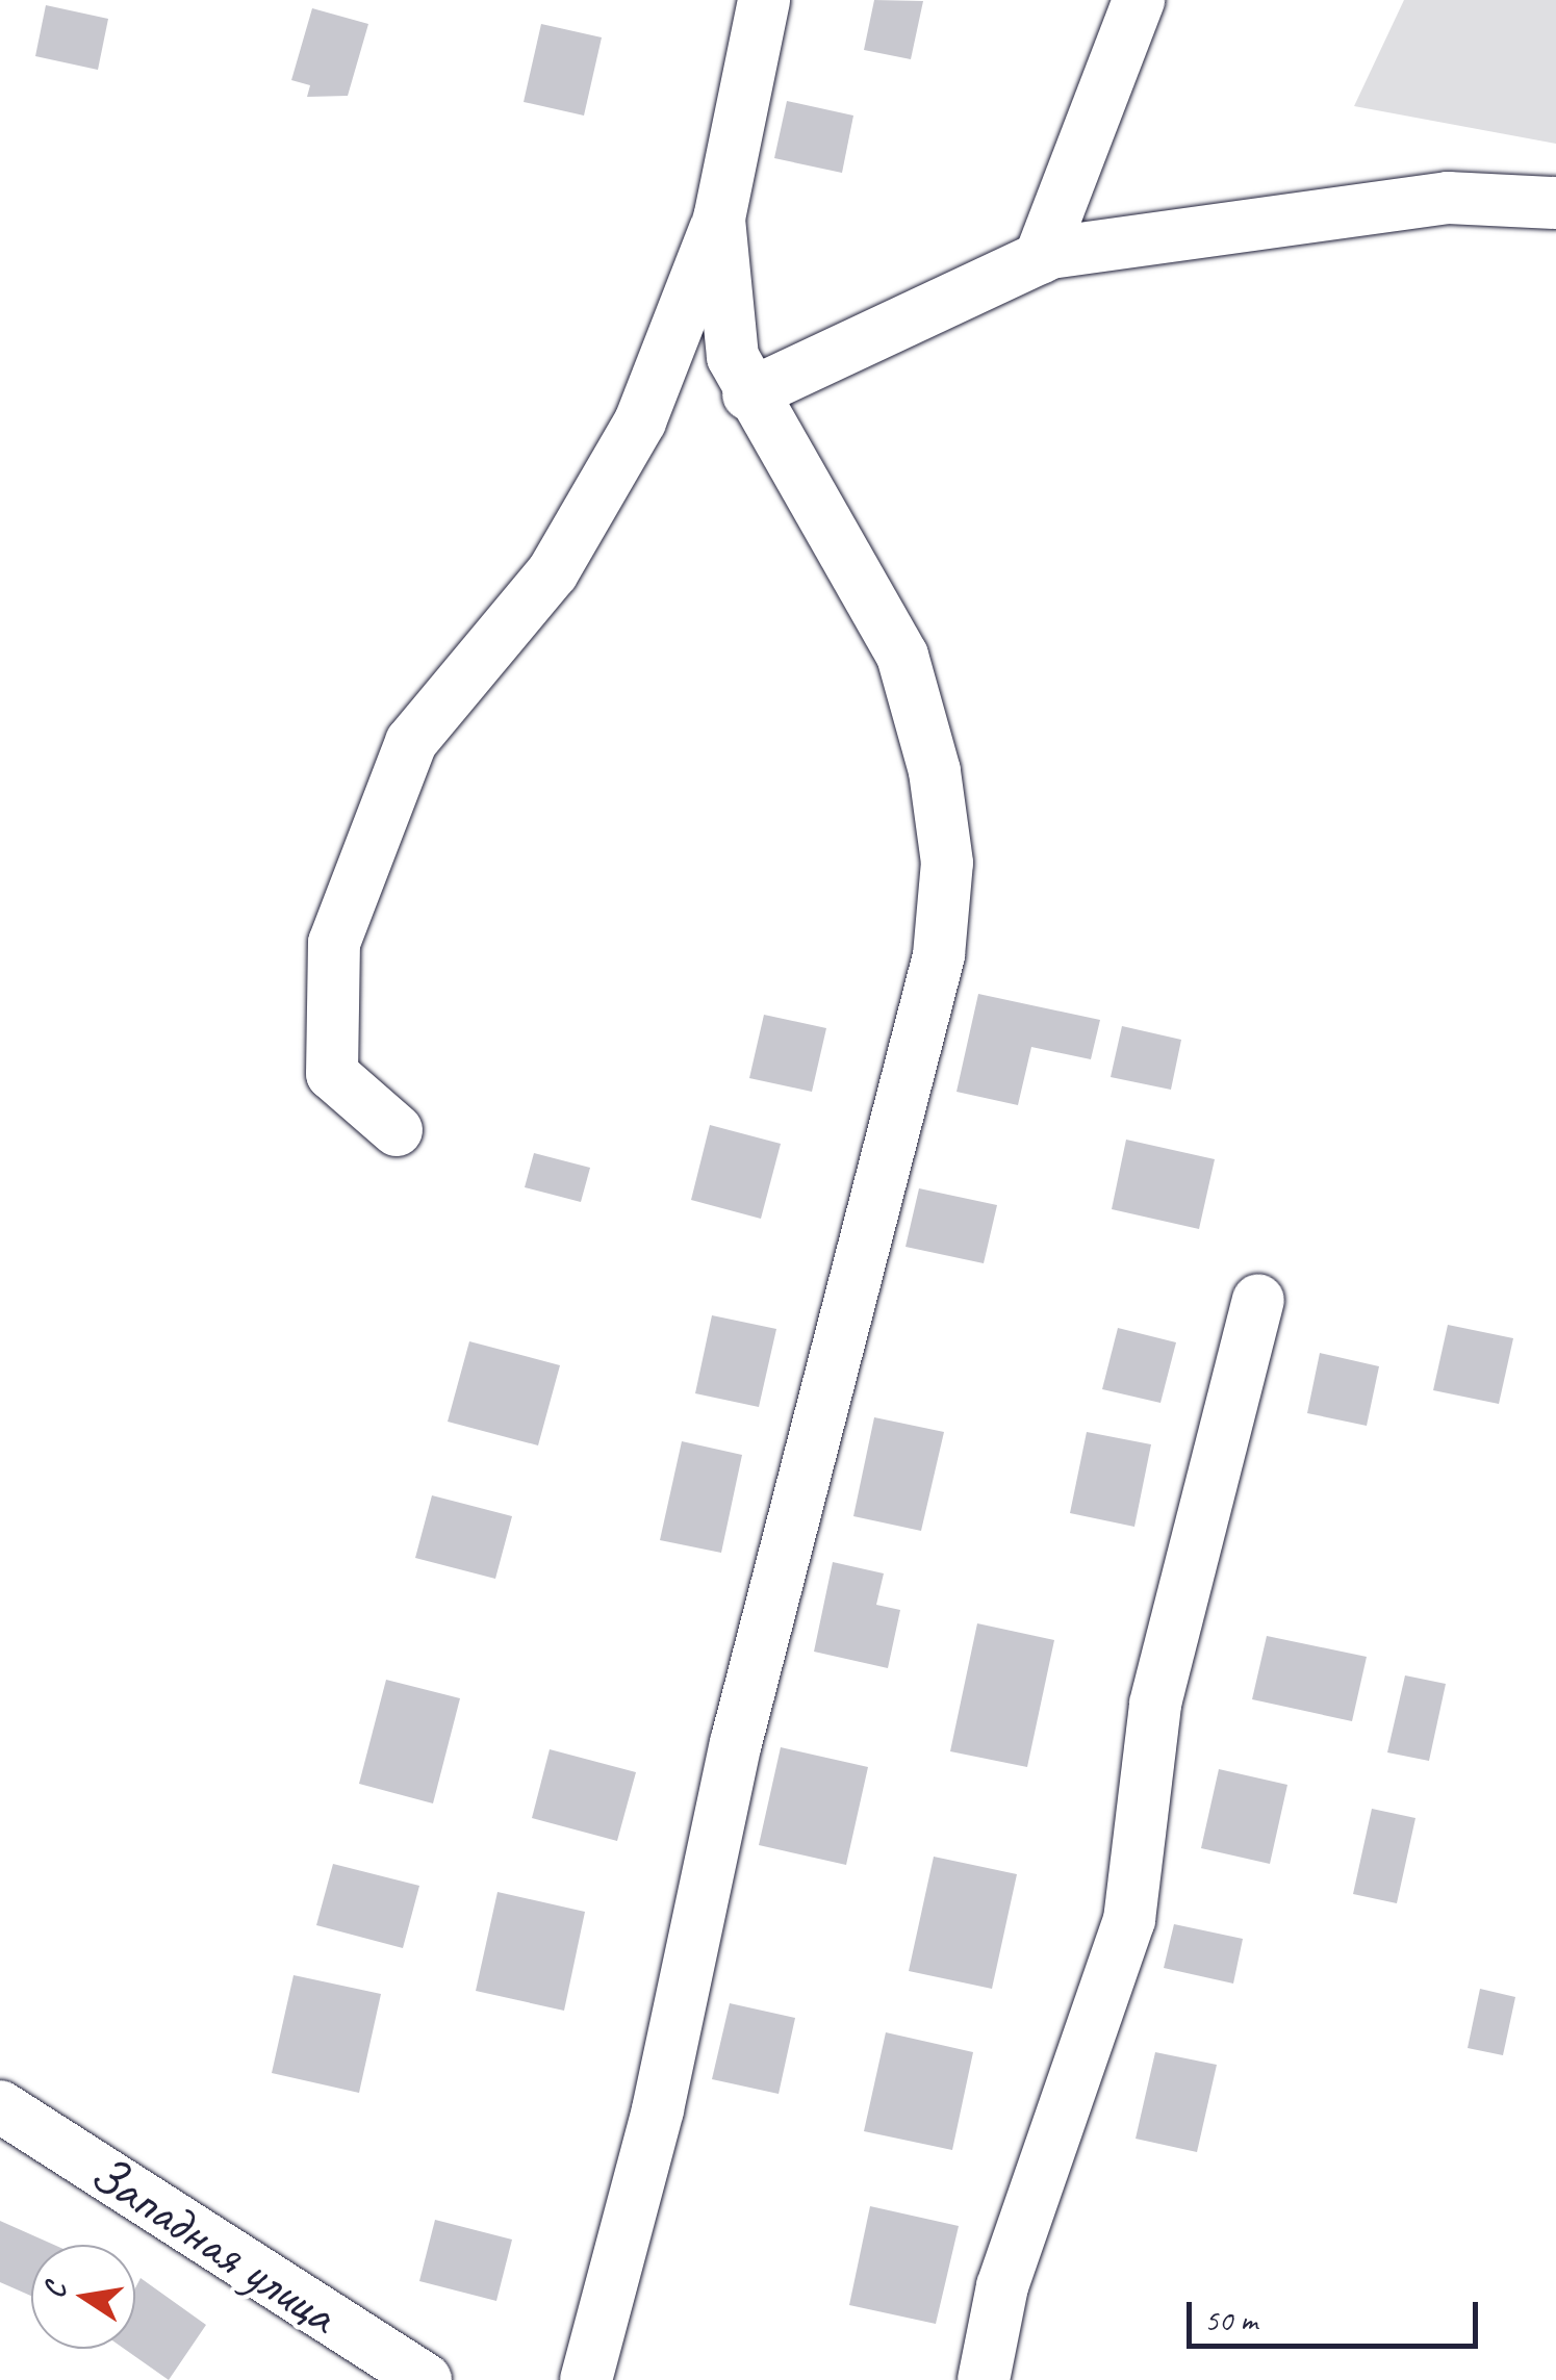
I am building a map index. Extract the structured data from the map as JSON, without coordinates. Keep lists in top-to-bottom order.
{
  "streets": {
    "street": ["Западная улица"]
  },
  "scale_bar": "50 m",
  "north": "left"
}
